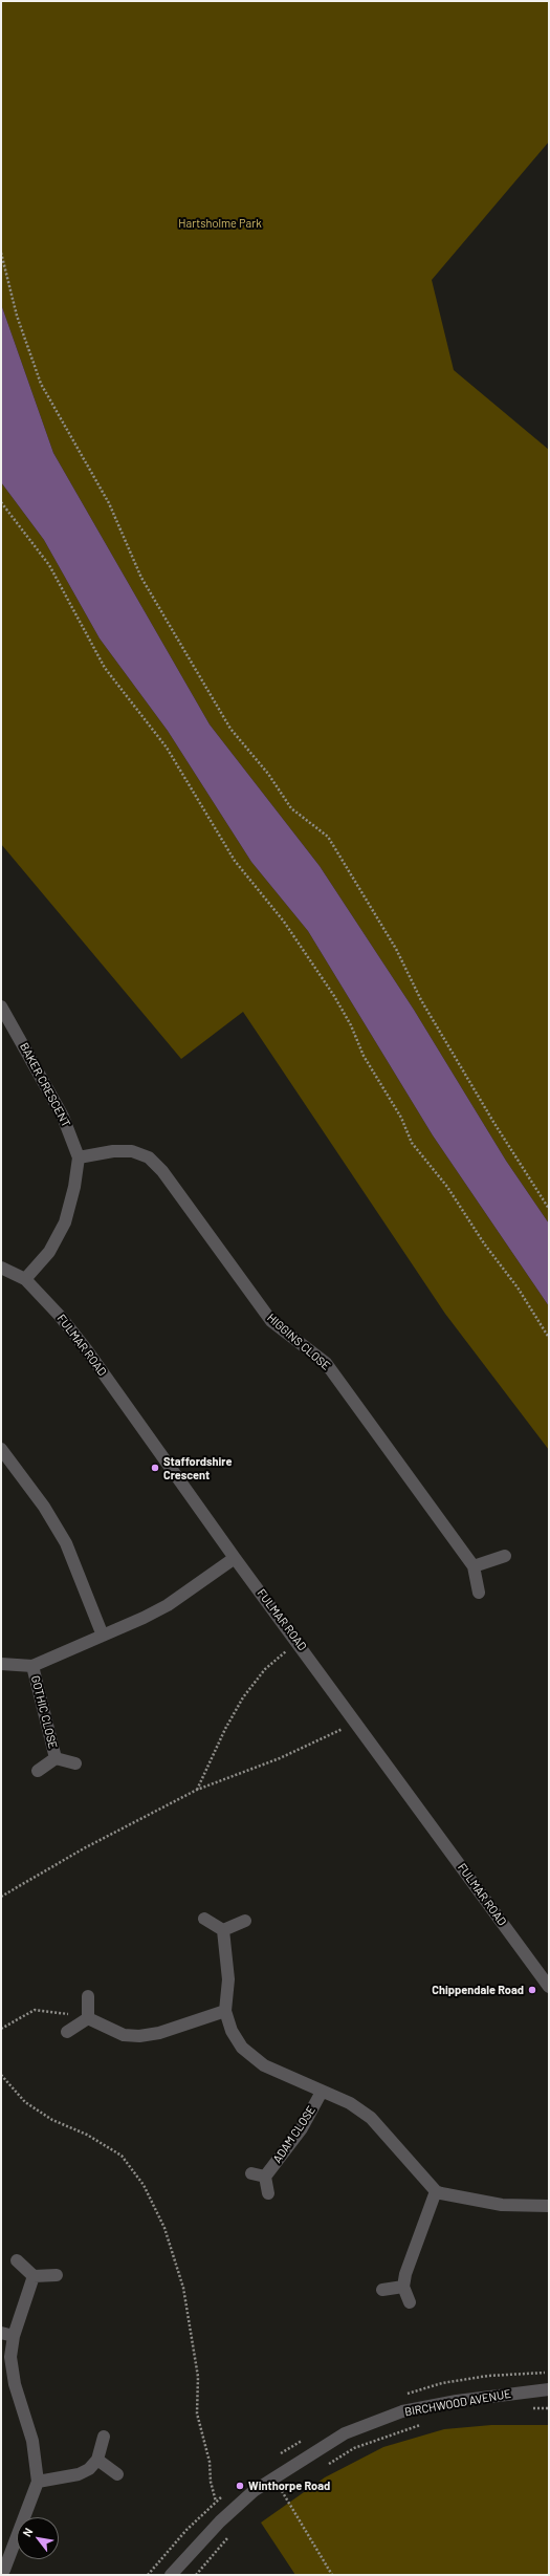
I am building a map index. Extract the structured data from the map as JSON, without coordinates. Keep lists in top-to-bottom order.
{
  "streets": {
    "street": [
      "BAKER CRESCENT",
      "HIGGINS CLOSE",
      "FULMAR ROAD",
      "GOTHIC CLOSE",
      "ADAM CLOSE",
      "BIRCHWOOD AVENUE"
    ]
  },
  "crossings": [
    ["BAKER CRESCENT", "HIGGINS CLOSE"],
    ["BAKER CRESCENT", "FULMAR ROAD"]
  ],
  "parks": ["Hartsholme Park"],
  "places": ["Staffordshire Crescent", "Chippendale Road", "Winthorpe Road"],
  "north": "top left"
}
